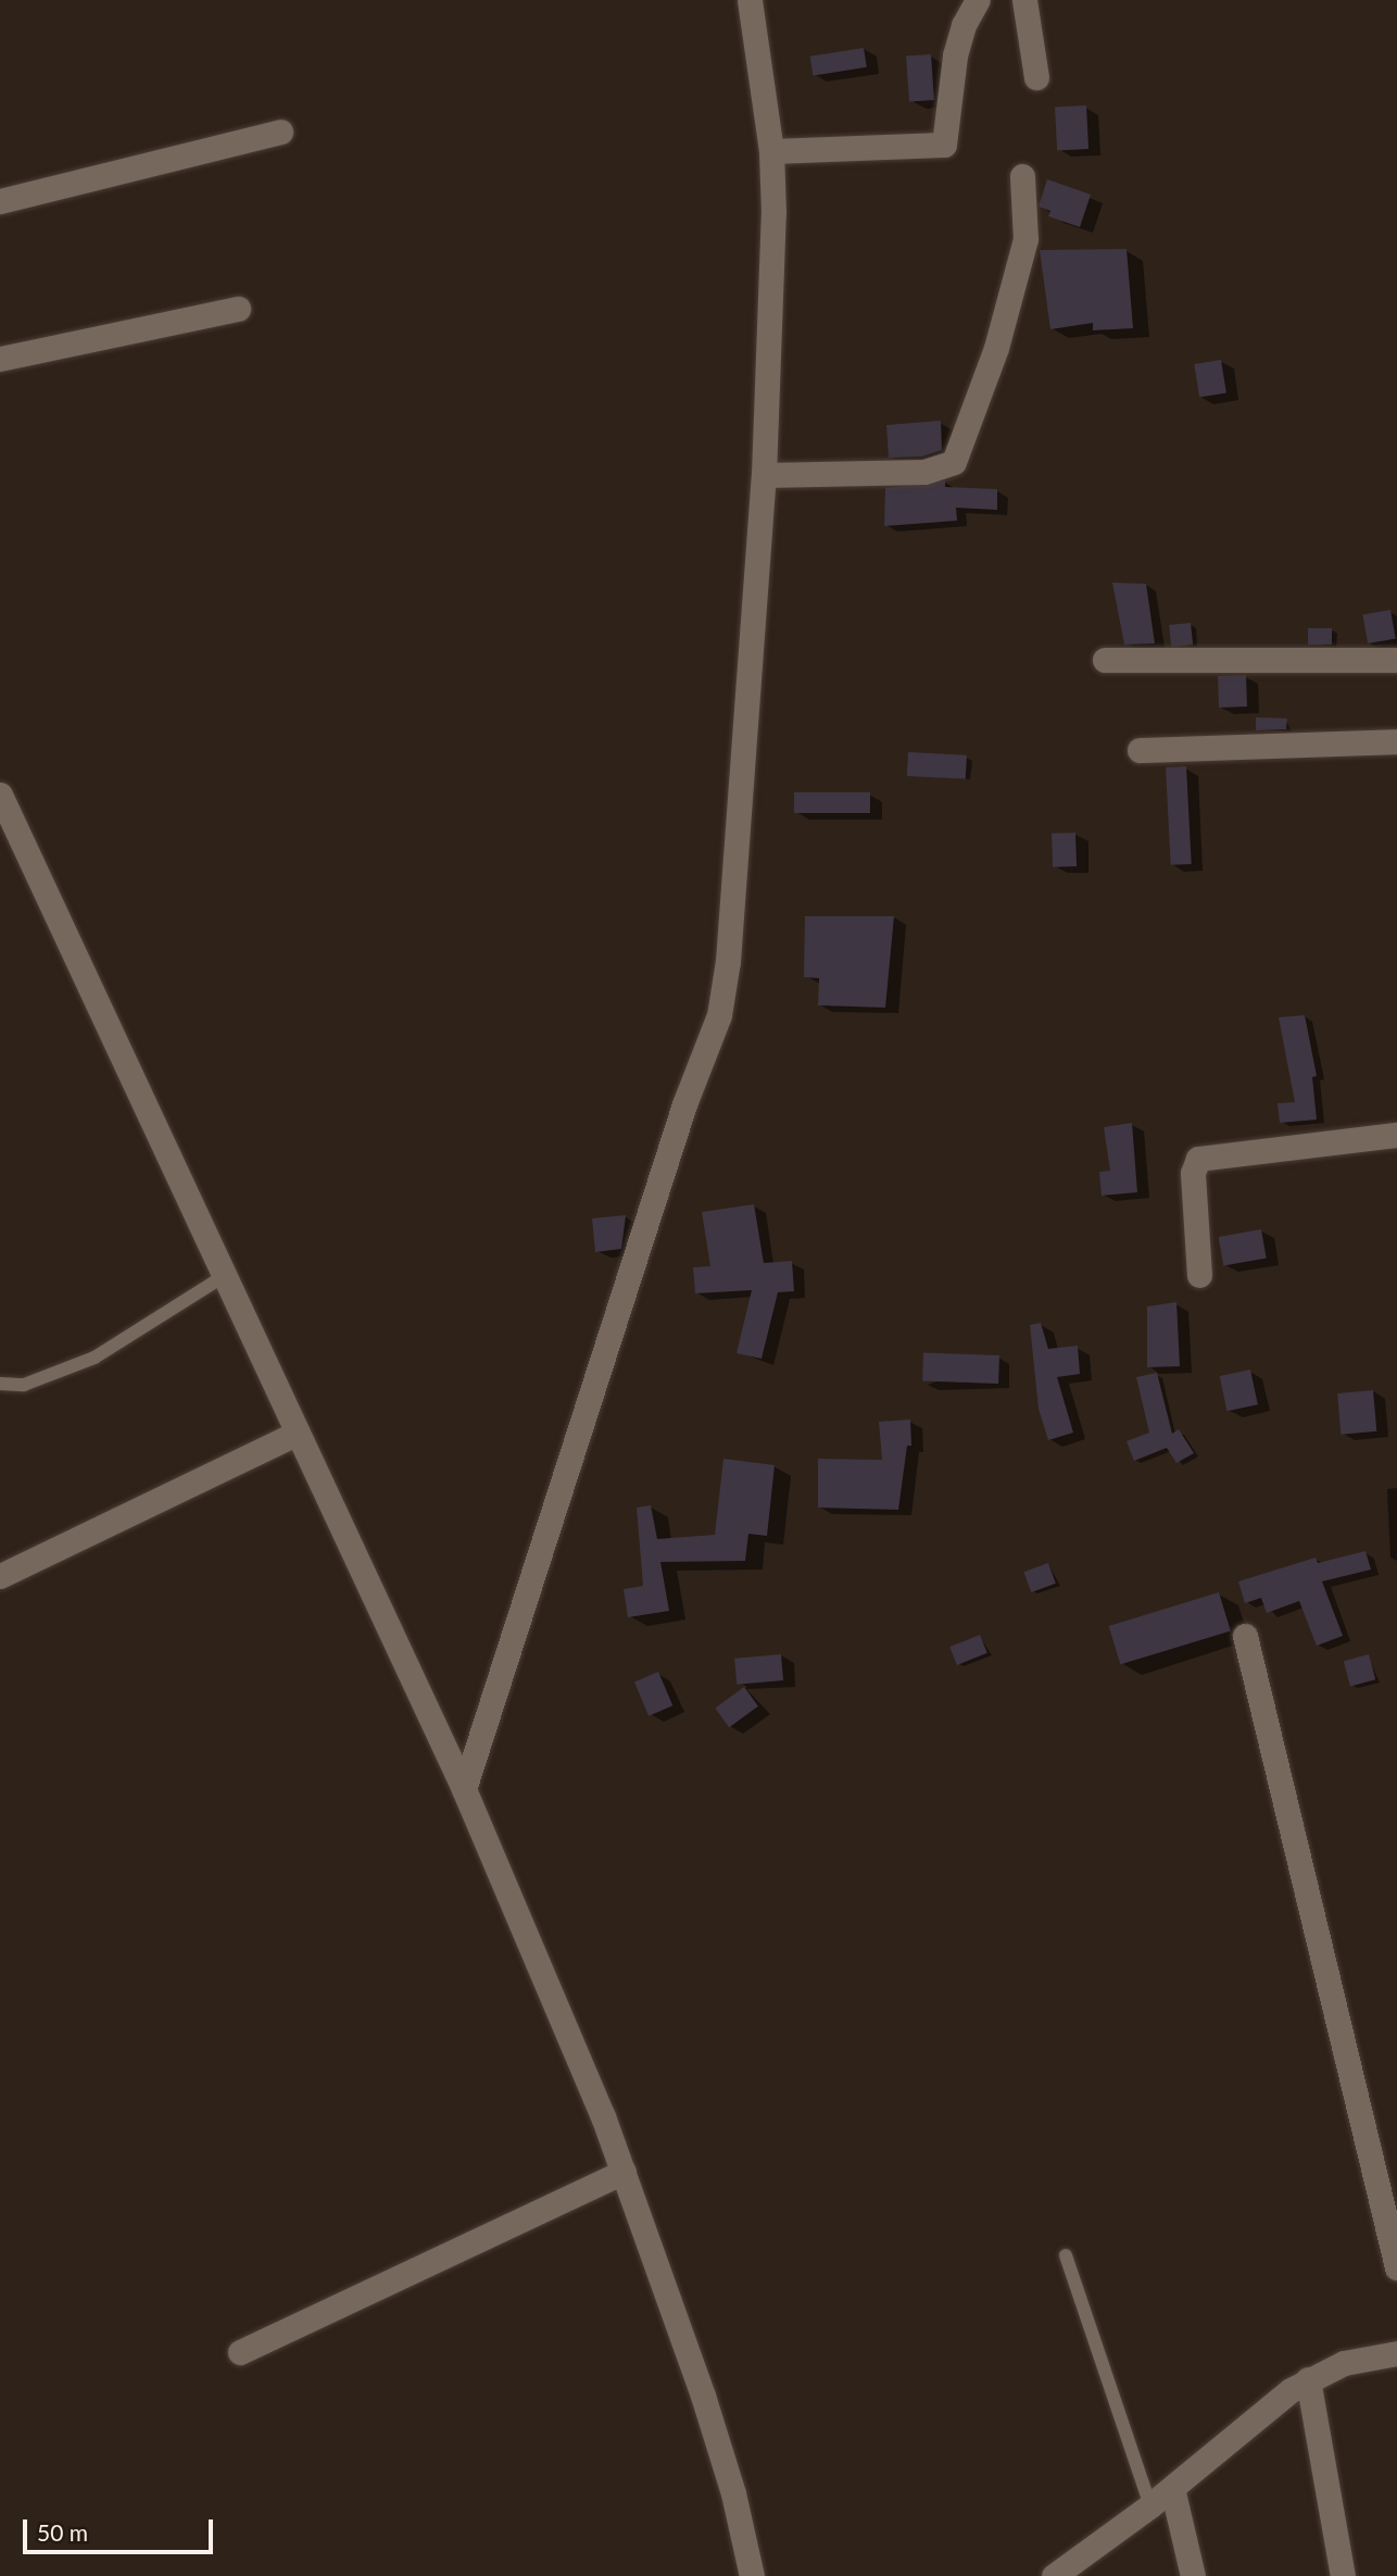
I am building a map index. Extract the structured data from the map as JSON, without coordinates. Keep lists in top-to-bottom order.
{
  "scale_bar": "50 m"
}
